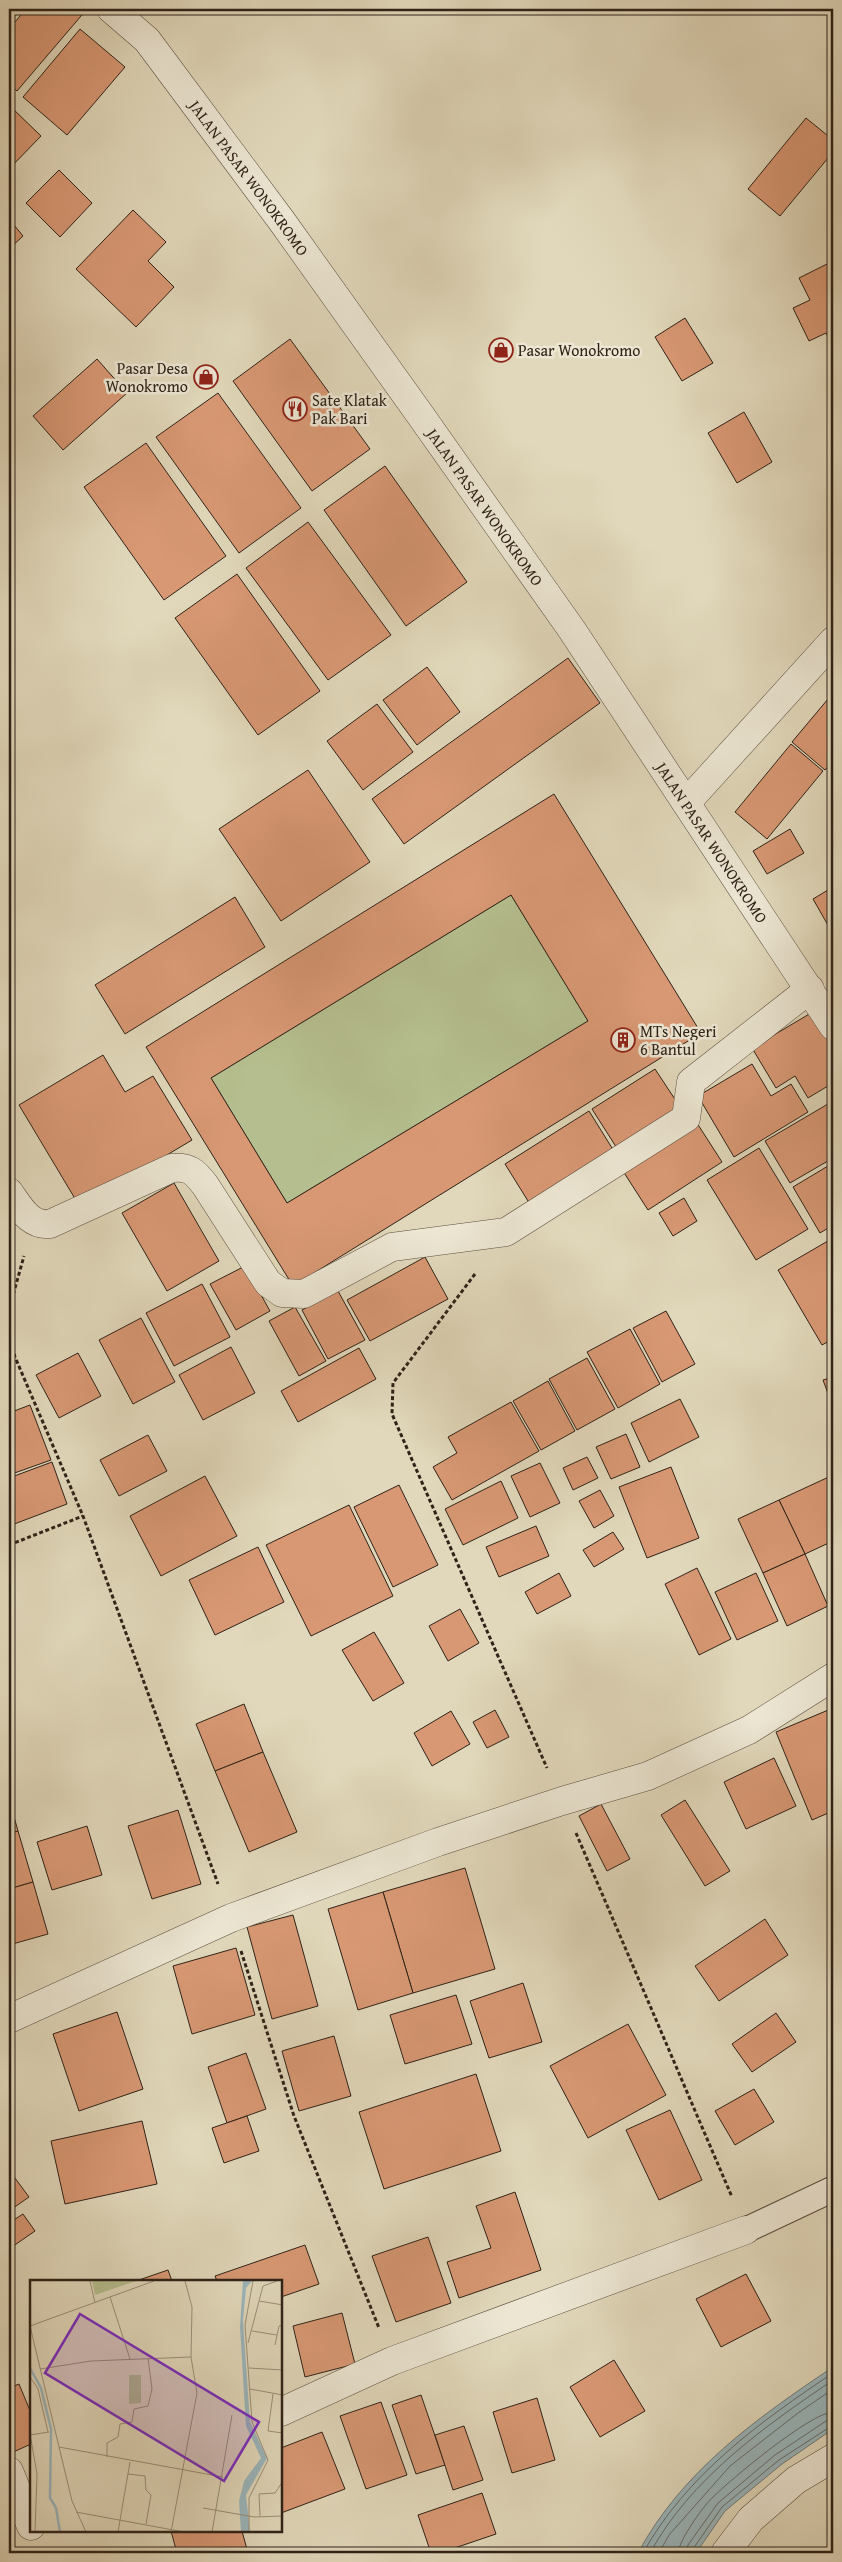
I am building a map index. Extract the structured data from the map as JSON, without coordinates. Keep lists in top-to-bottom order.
{
  "streets": {
    "street": ["JALAN PASAR WONOKROMO"]
  },
  "places": {
    "shop": ["Pasar Wonokromo", "Pasar Desa Wonokromo"],
    "restaurant": ["Sate Klatak Pak Bari"],
    "building": ["MTs Negeri 6 Bantul"]
  }
}
